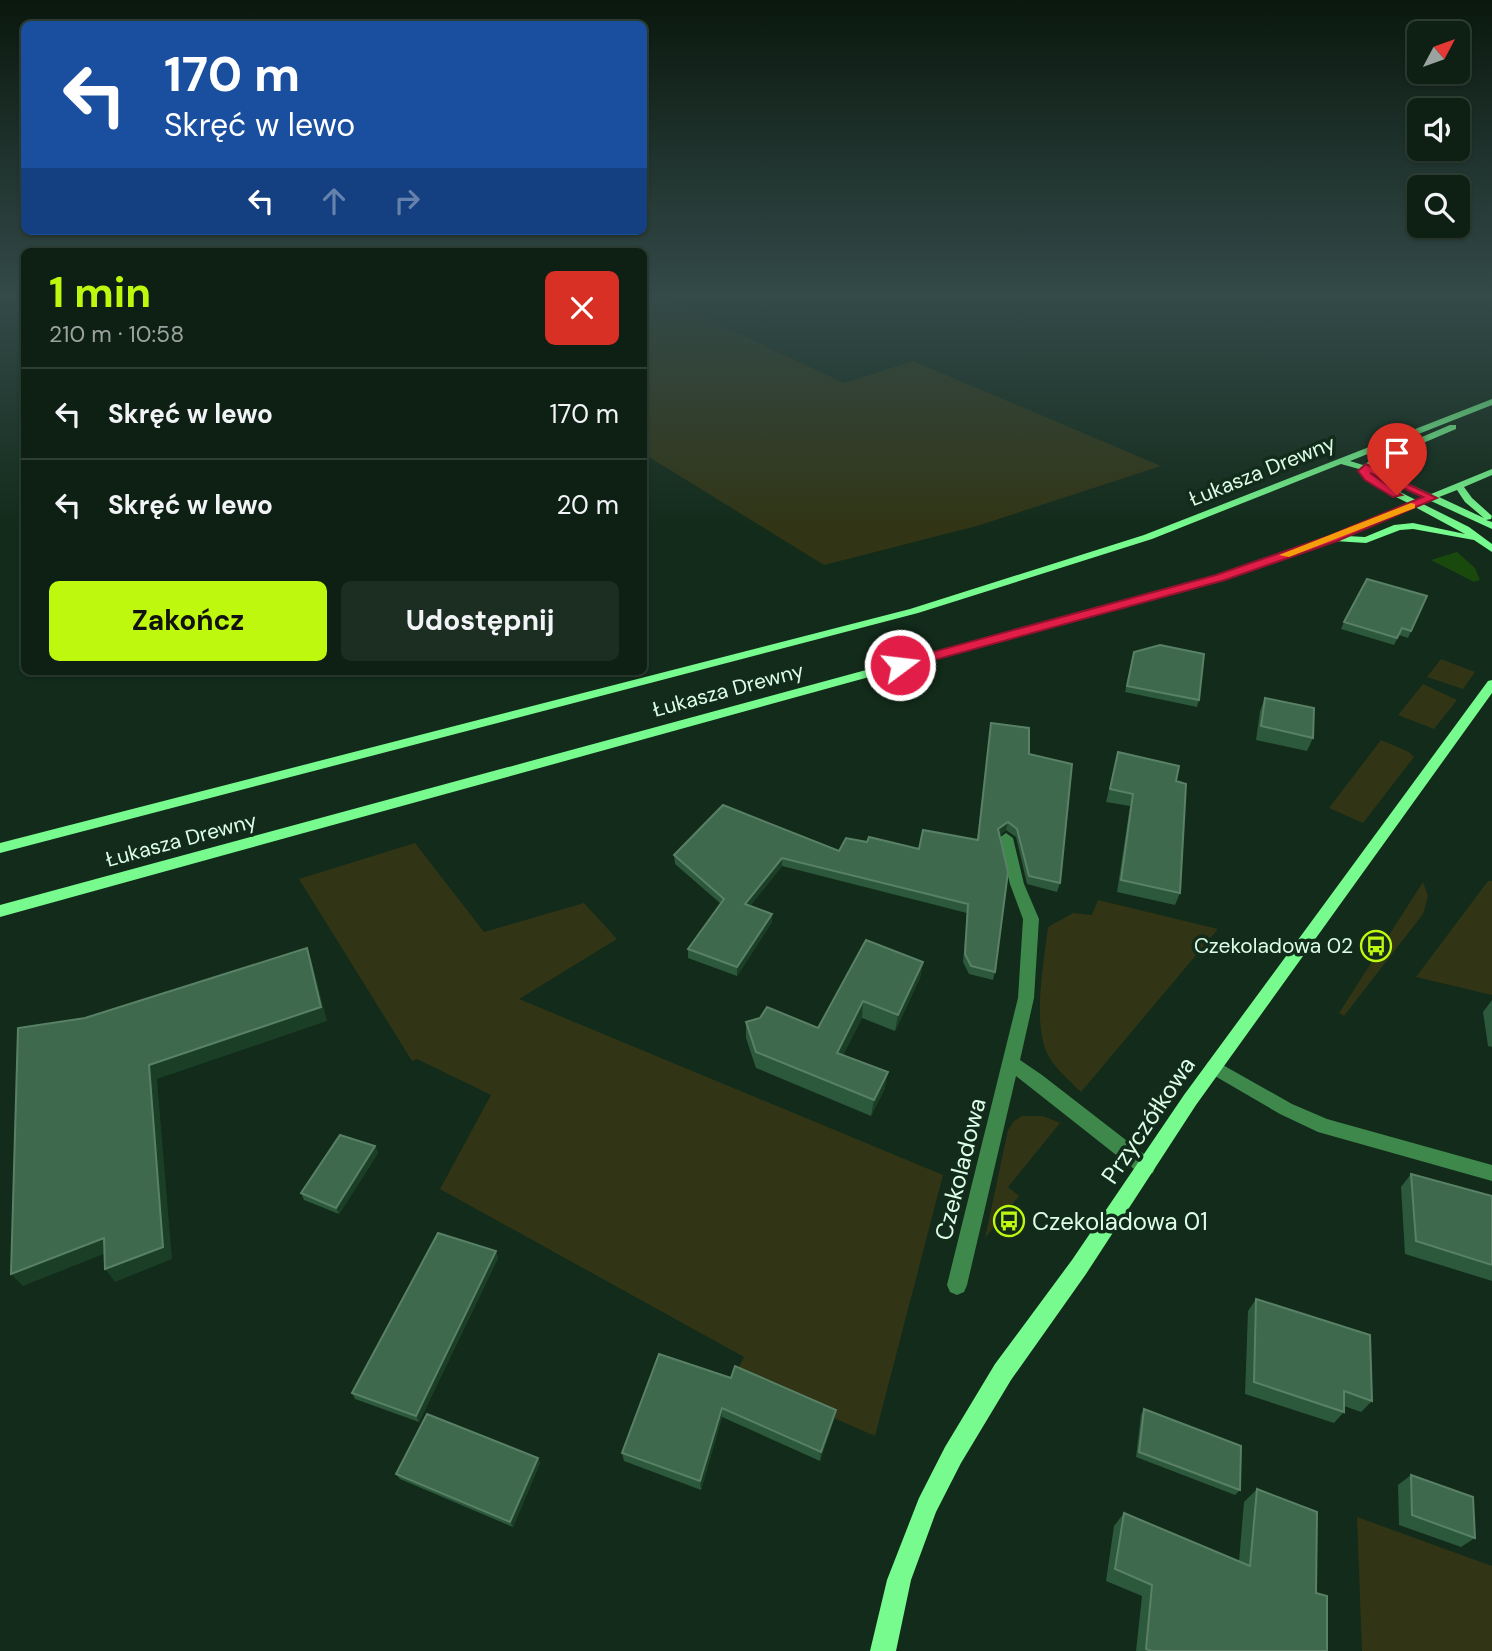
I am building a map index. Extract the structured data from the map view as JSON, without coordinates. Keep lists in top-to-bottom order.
{
  "streets": {
    "main road": ["Łukasza Drewny", "Przyczółkowa"],
    "street": ["Czekoladowa"]
  },
  "places": {
    "bus stop": ["Czekoladowa 02", "Czekoladowa 01"]
  },
  "north": "top right",
  "page": {
    "turn": ["170 m", "Skręć w lewo"],
    "heading": ["1 min", "210 m · 10:58"],
    "list": [
      {
        "name": "Skręć w lewo",
        "value": "170 m"
      },
      {
        "name": "Skręć w lewo",
        "value": "20 m"
      }
    ],
    "buttons": ["Zakończ", "Udostępnij"]
  }
}
